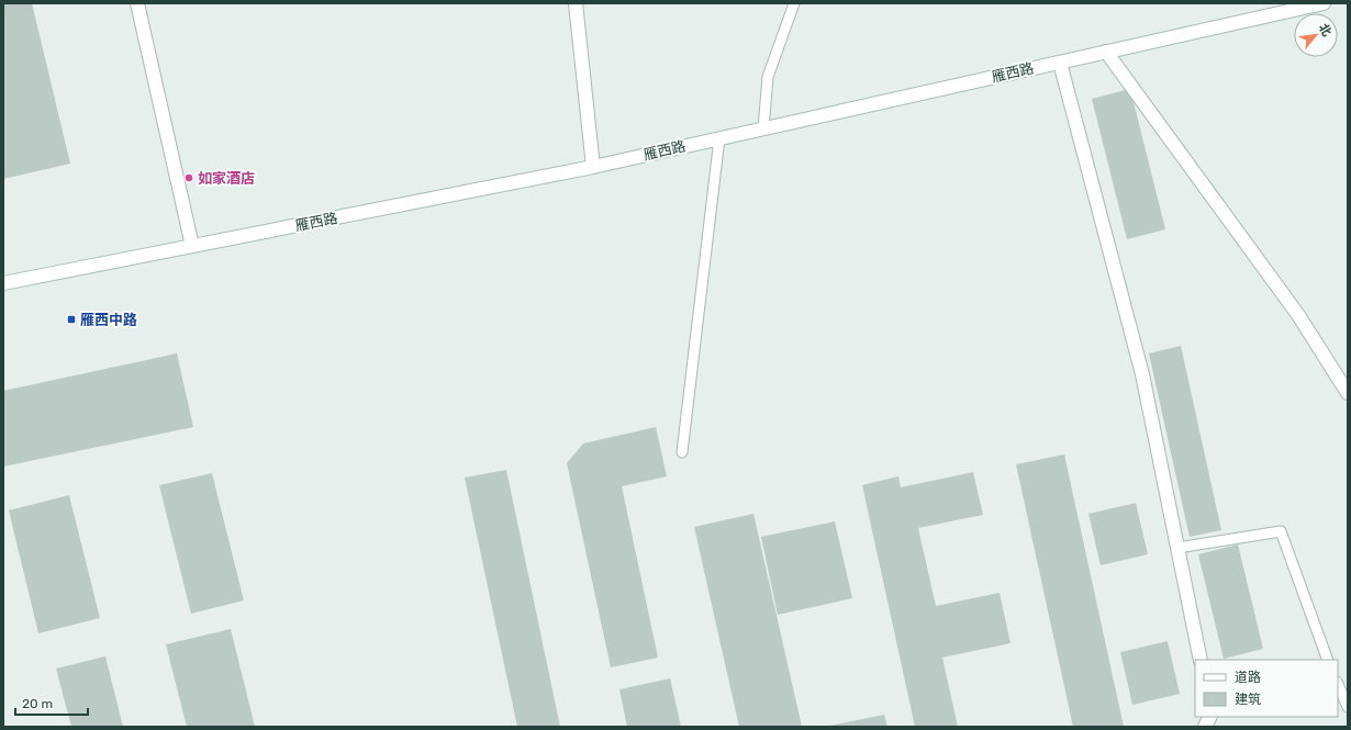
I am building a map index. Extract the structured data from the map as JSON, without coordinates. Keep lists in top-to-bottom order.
{
  "streets": {
    "street": ["雁西路"]
  },
  "places": {
    "other": ["如家酒店"],
    "transit": ["雁西中路"]
  },
  "legend": ["道路", "建筑"],
  "scale_bar": "20 m",
  "north": "top right"
}
